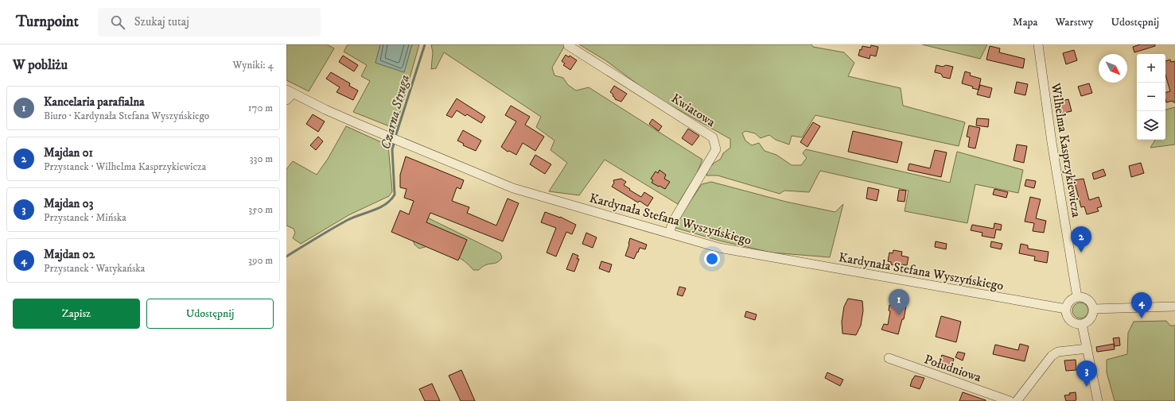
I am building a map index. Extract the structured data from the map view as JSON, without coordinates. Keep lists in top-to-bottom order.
{
  "streets": {
    "street": [
      "Kwiatowa",
      "Wilhelma Kasprzykiewicza",
      "Kardynała Stefana Wyszyńskiego",
      "Południowa"
    ]
  },
  "crossings": [
    ["Kwiatowa", "Kardynała Stefana Wyszyńskiego"],
    ["Wilhelma Kasprzykiewicza", "Kardynała Stefana Wyszyńskiego"]
  ],
  "water": ["Czarna Struga"],
  "north": "bottom right",
  "page": {
    "header": "Turnpoint",
    "search": "Szukaj tutaj",
    "nav": ["Mapa", "Warstwy", "Udostępnij"],
    "heading": ["W pobliżu", "Wyniki: 4"],
    "map_buttons": ["+", "−"],
    "list": [
      {
        "mark": "1",
        "name": "Kancelaria parafialna",
        "note": "Biuro · Kardynała Stefana Wyszyńskiego",
        "value": "170 m"
      },
      {
        "mark": "2",
        "name": "Majdan 01",
        "note": "Przystanek · Wilhelma Kasprzykiewicza",
        "value": "330 m"
      },
      {
        "mark": "3",
        "name": "Majdan 03",
        "note": "Przystanek · Mińska",
        "value": "350 m"
      },
      {
        "mark": "4",
        "name": "Majdan 02",
        "note": "Przystanek · Watykańska",
        "value": "390 m"
      }
    ],
    "pins": [
      "2",
      "1",
      "4",
      "3"
    ],
    "buttons": ["Zapisz", "Udostępnij"]
  }
}
